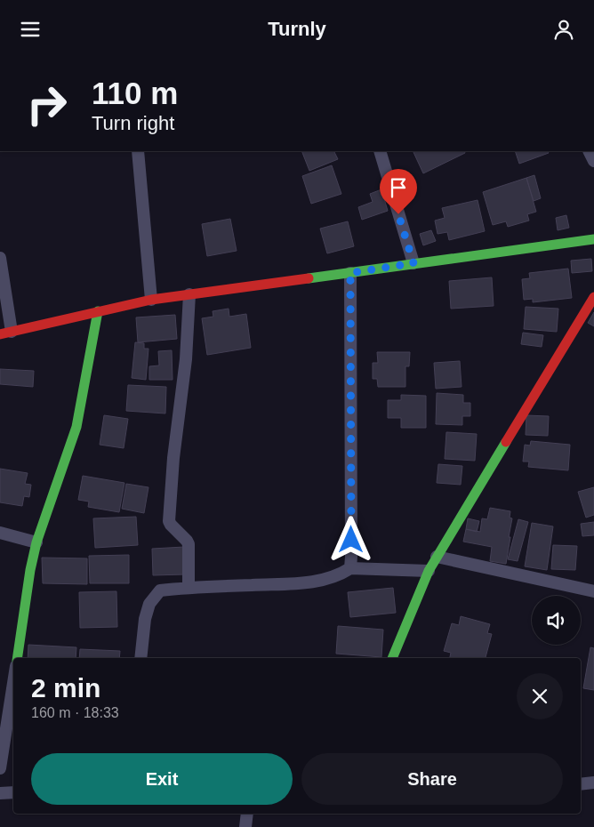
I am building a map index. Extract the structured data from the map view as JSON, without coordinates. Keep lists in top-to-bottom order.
{
  "page": {
    "header": "Turnly",
    "turn": ["110 m", "Turn right"],
    "heading": ["2 min", "160 m · 18:33"],
    "buttons": ["Exit", "Share"]
  }
}
